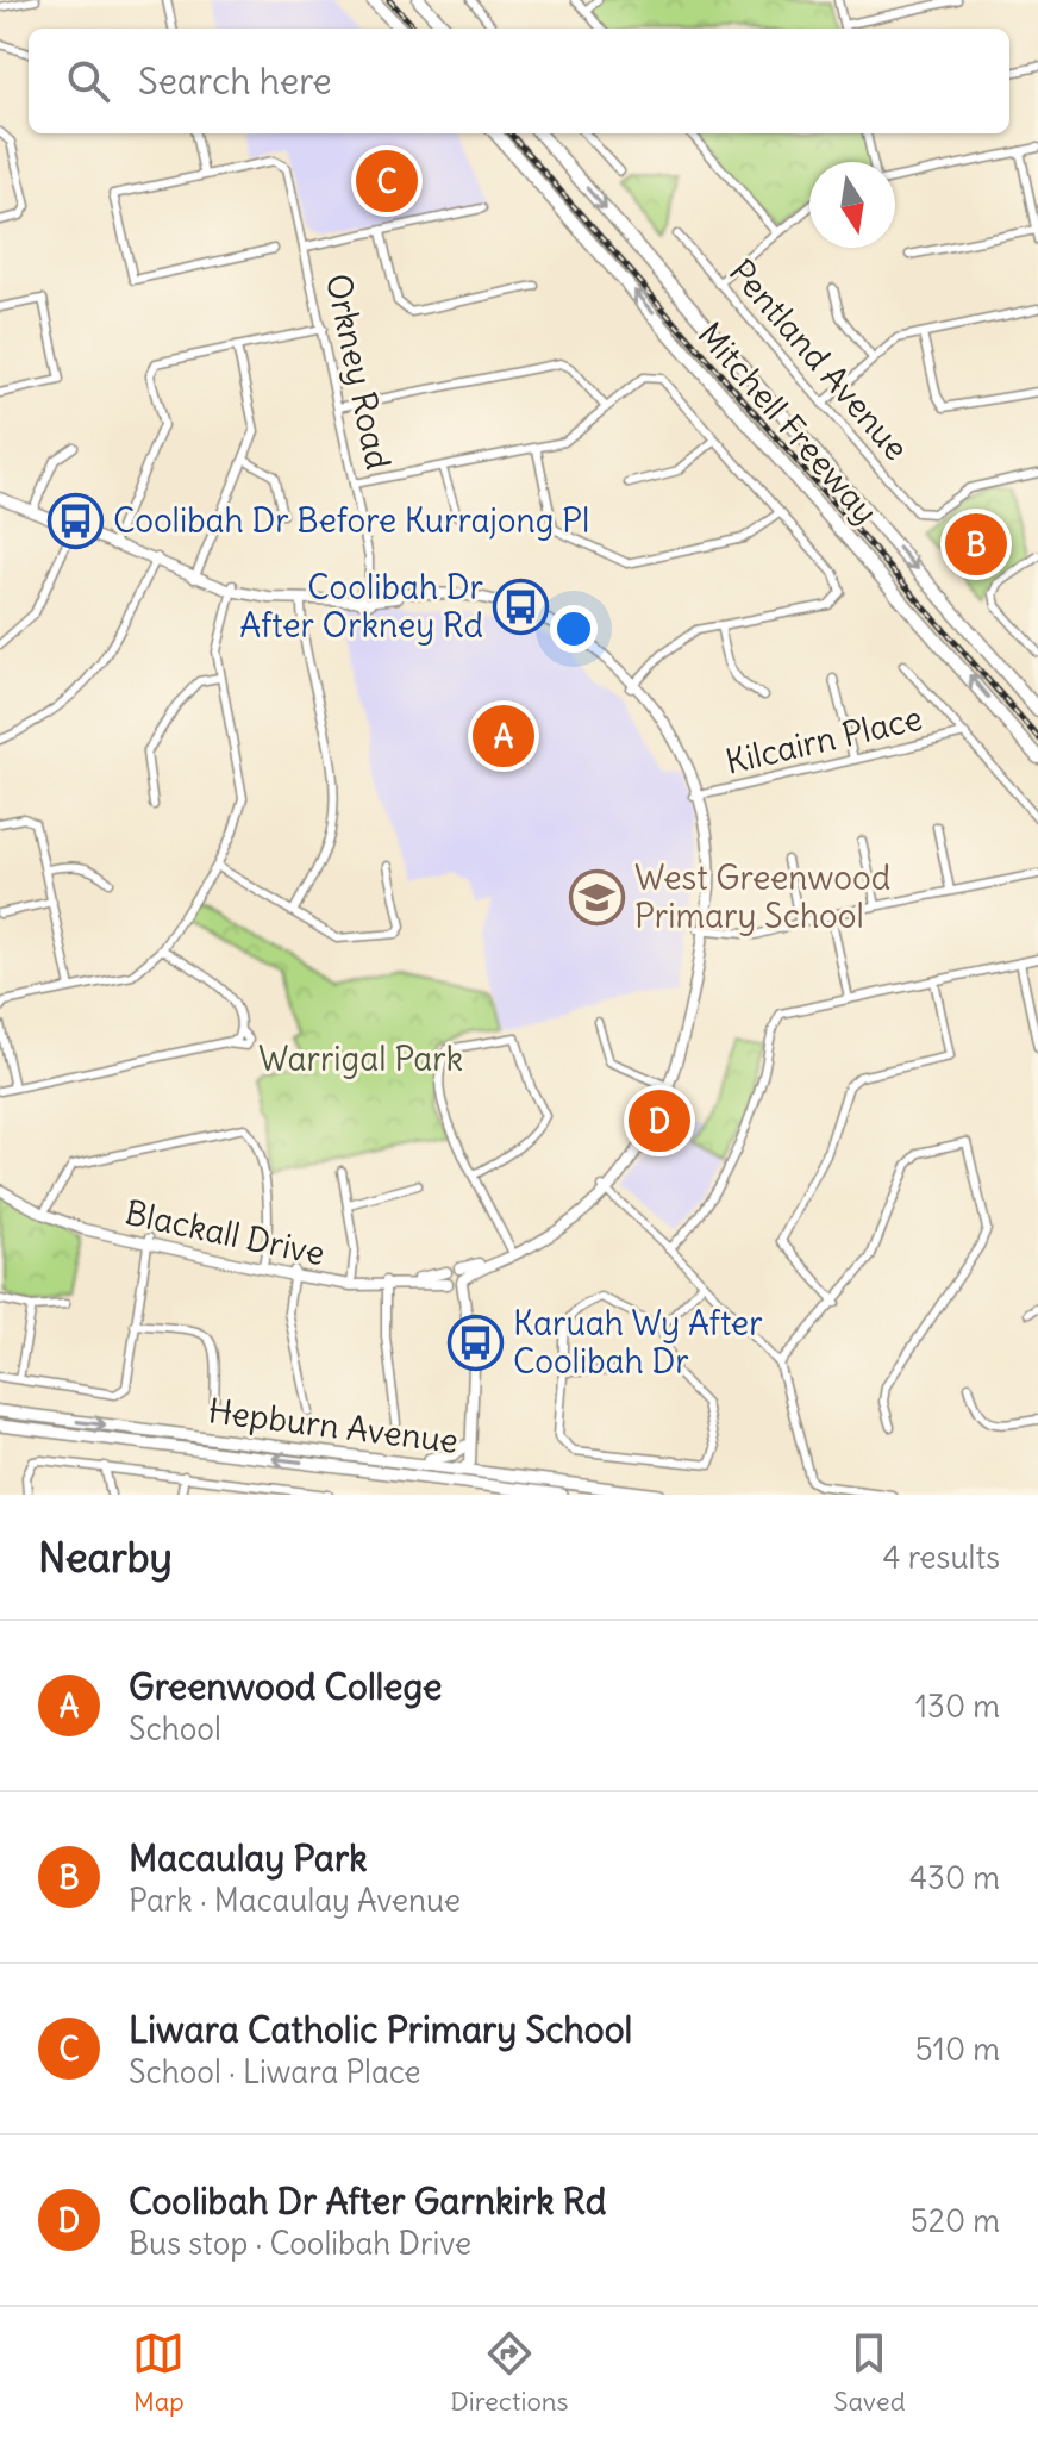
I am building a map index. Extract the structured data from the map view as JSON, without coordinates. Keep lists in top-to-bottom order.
{
  "streets": {
    "highway": ["Mitchell Freeway"],
    "main road": ["Blackall Drive", "Hepburn Avenue"],
    "street": ["Pentland Avenue", "Orkney Road", "Kilcairn Place"]
  },
  "parks": ["Warrigal Park"],
  "places": {
    "bus stop": ["Coolibah Dr Before Kurrajong Pl", "Coolibah Dr After Orkney Rd", "Karuah Wy After Coolibah Dr"],
    "school or university": ["West Greenwood Primary School"]
  },
  "north": "bottom",
  "page": {
    "search": "Search here",
    "pins": [
      "C",
      "B",
      "A",
      "D"
    ],
    "heading": ["Nearby", "4 results"],
    "list": [
      {
        "mark": "A",
        "name": "Greenwood College",
        "note": "School",
        "value": "130 m"
      },
      {
        "mark": "B",
        "name": "Macaulay Park",
        "note": "Park · Macaulay Avenue",
        "value": "430 m"
      },
      {
        "mark": "C",
        "name": "Liwara Catholic Primary School",
        "note": "School · Liwara Place",
        "value": "510 m"
      },
      {
        "mark": "D",
        "name": "Coolibah Dr After Garnkirk Rd",
        "note": "Bus stop · Coolibah Drive",
        "value": "520 m"
      }
    ],
    "nav": ["Map", "Directions", "Saved"]
  }
}
